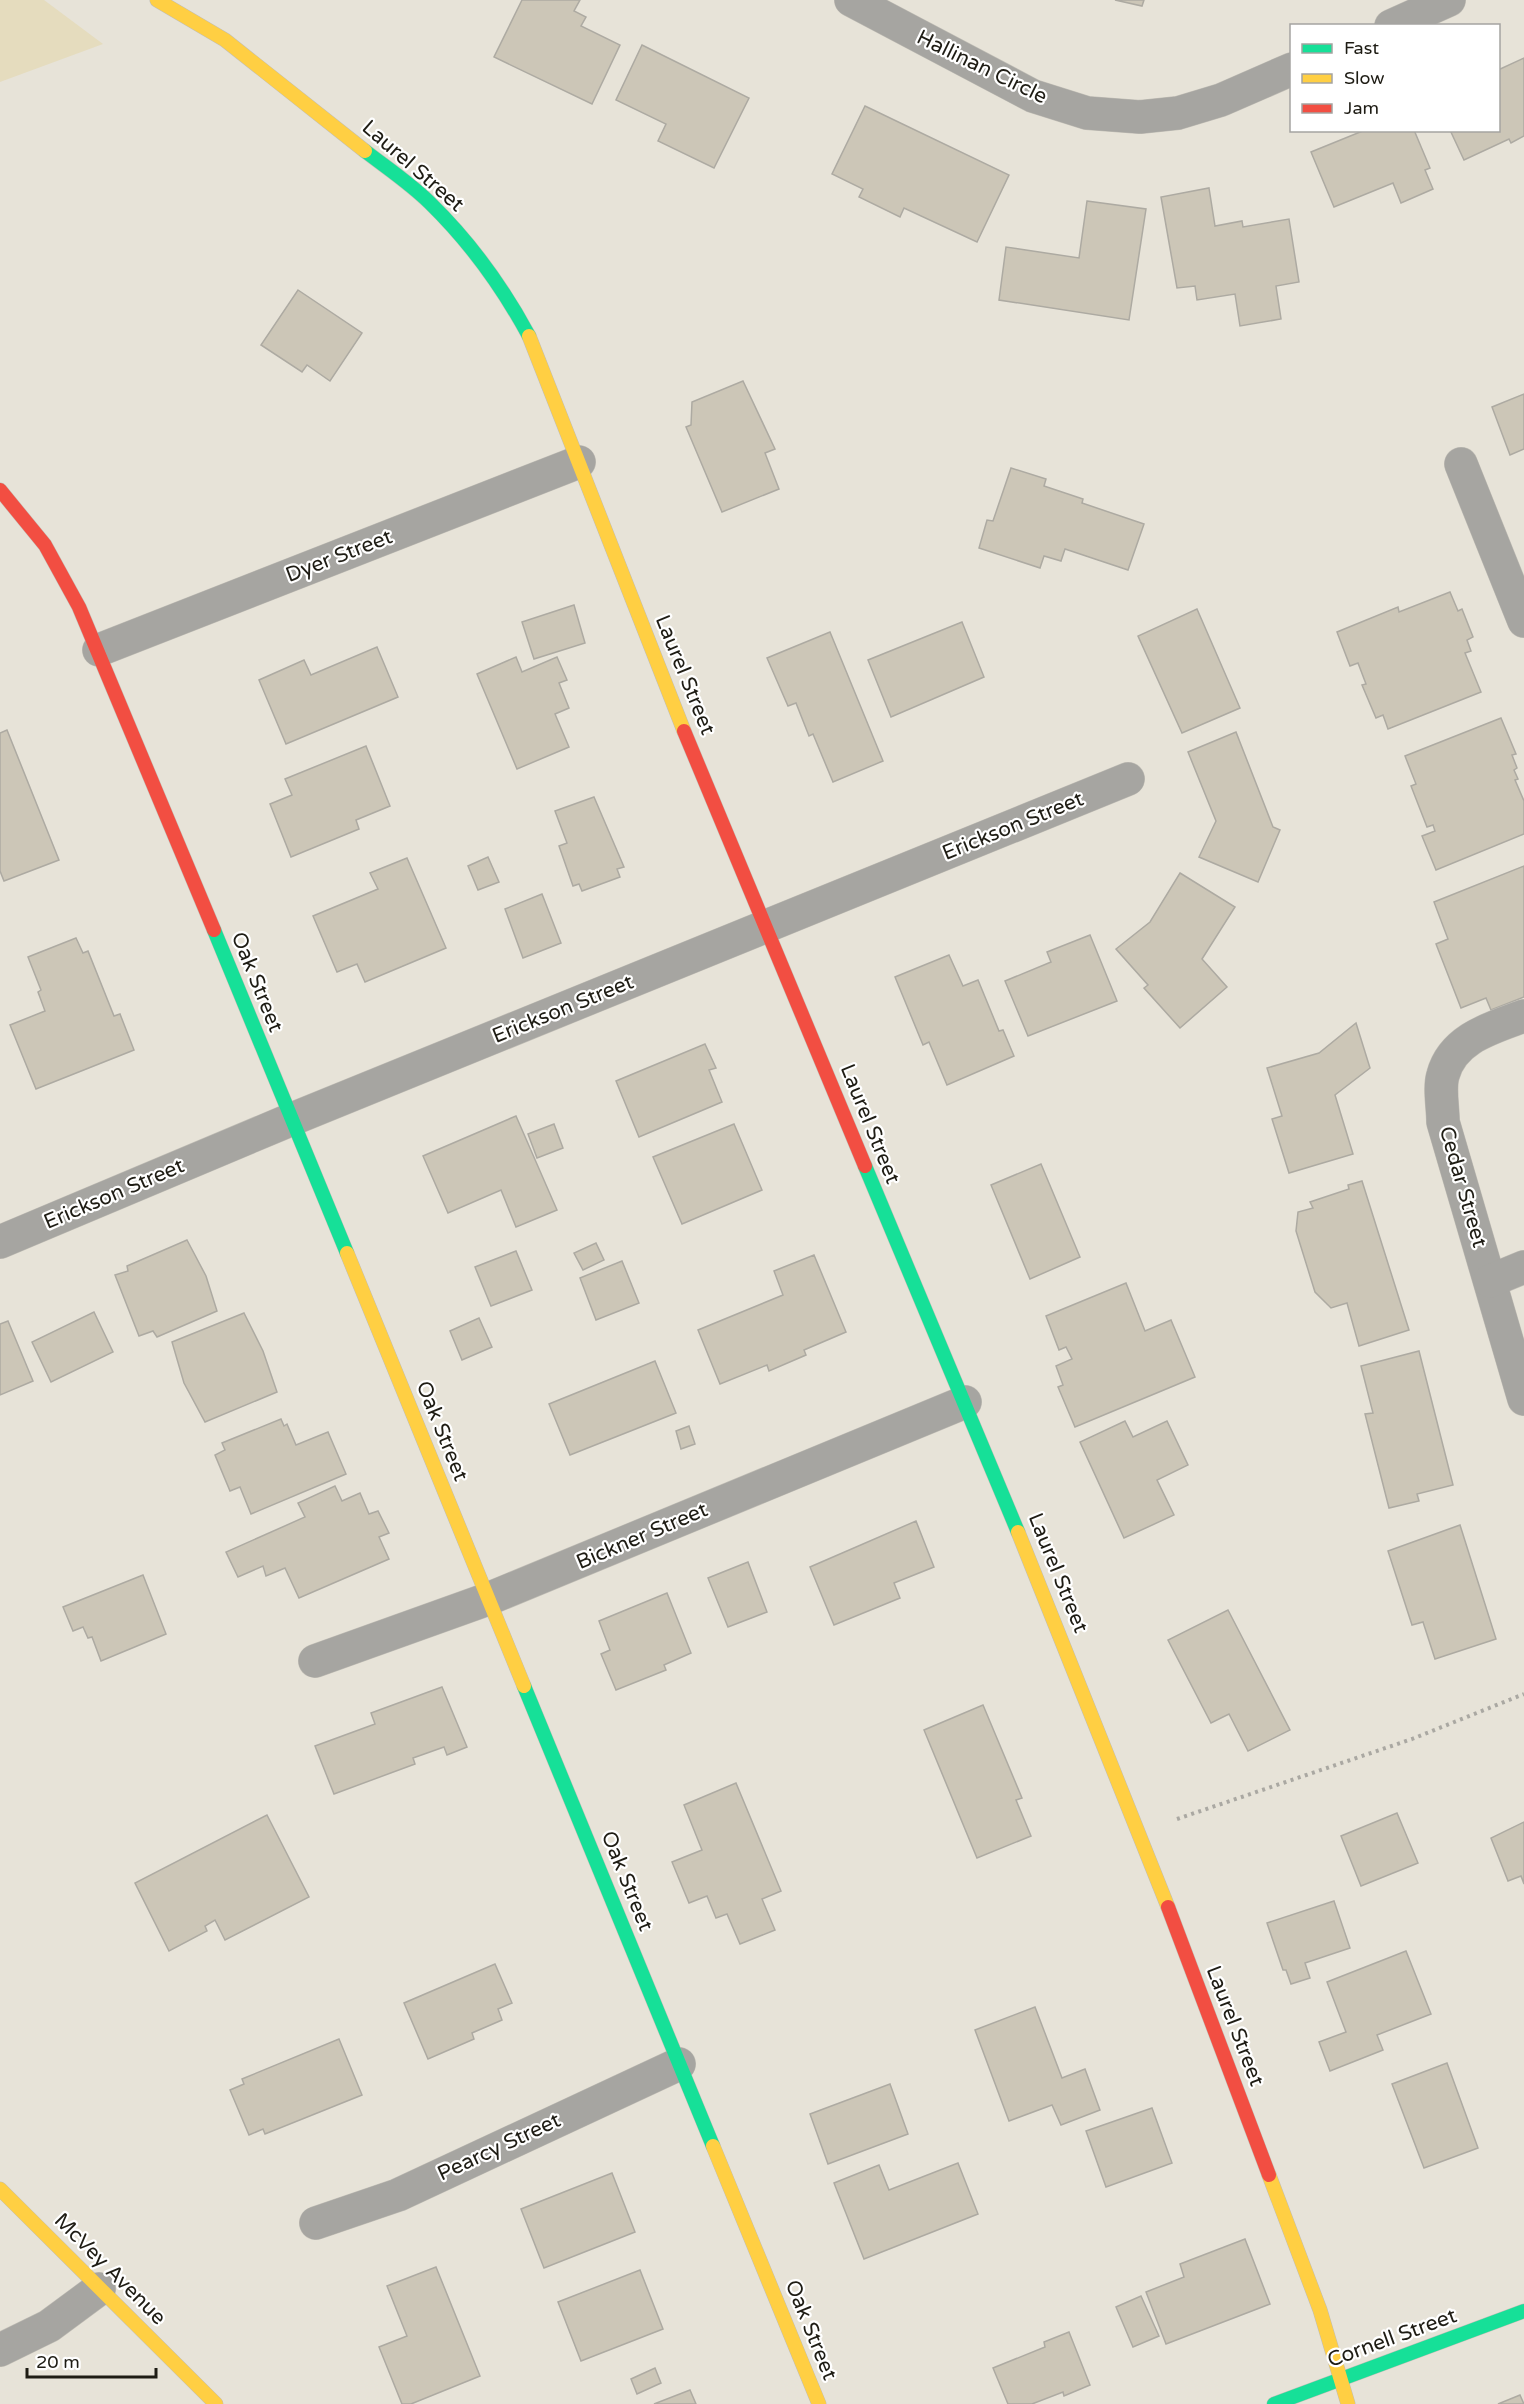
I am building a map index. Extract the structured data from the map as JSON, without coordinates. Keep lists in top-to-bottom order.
{
  "streets": {
    "street": [
      "Hallinan Circle",
      "Laurel Street",
      "Dyer Street",
      "Erickson Street",
      "Oak Street",
      "Cedar Street",
      "Bickner Street",
      "Pearcy Street",
      "McVey Avenue",
      "Cornell Street"
    ]
  },
  "crossings": [
    ["Laurel Street", "Dyer Street"],
    ["Laurel Street", "Erickson Street"],
    ["Laurel Street", "Bickner Street"],
    ["Laurel Street", "Cornell Street"],
    ["Dyer Street", "Oak Street"],
    ["Erickson Street", "Oak Street"],
    ["Oak Street", "Bickner Street"],
    ["Oak Street", "Pearcy Street"]
  ],
  "legend": ["Fast", "Slow", "Jam"],
  "scale_bar": "20 m"
}
